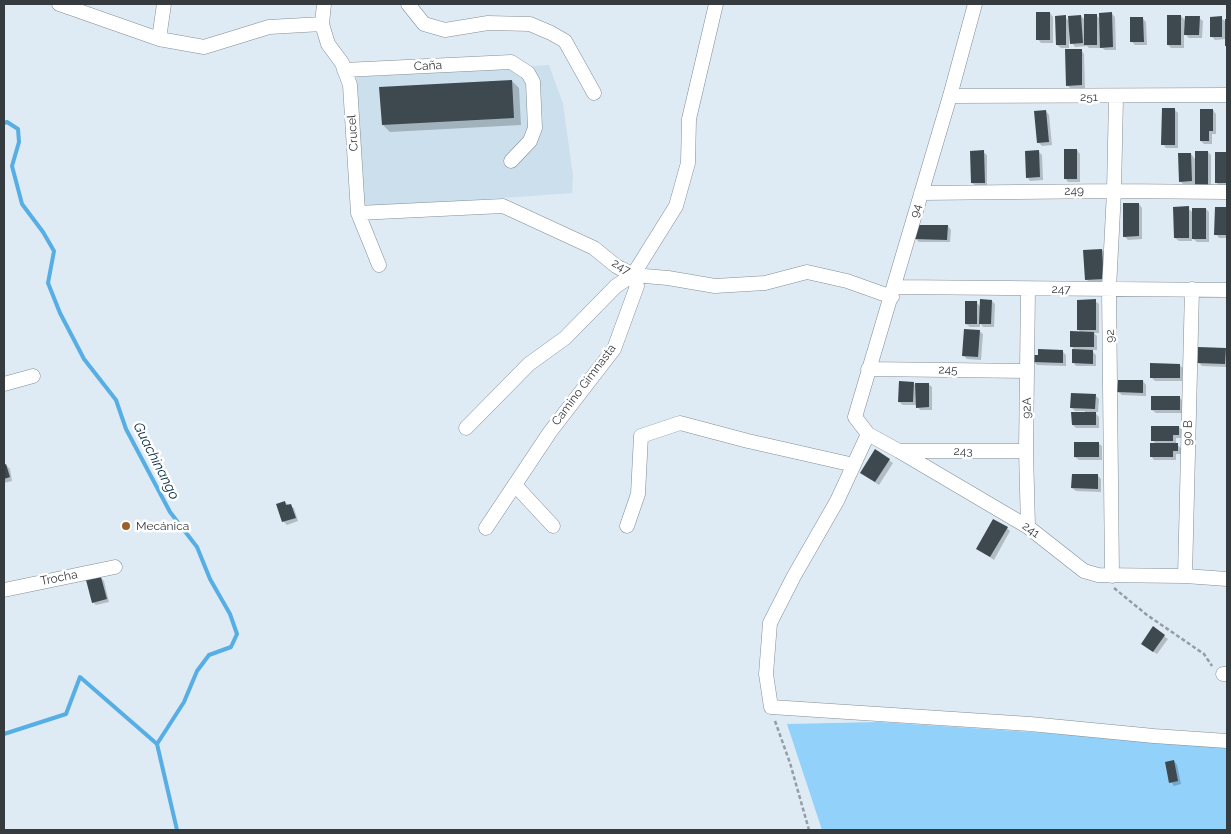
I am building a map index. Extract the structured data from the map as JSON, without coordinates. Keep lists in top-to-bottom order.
{
  "streets": {
    "street": [
      "Caña",
      "251",
      "Crucel",
      "249",
      "94",
      "247",
      "92",
      "245",
      "Camino Gimnasta",
      "92A",
      "90 B",
      "243",
      "241",
      "Trocha"
    ]
  },
  "crossings": [
    ["Caña", "Crucel"],
    ["251", "94"],
    ["251", "92"],
    ["Crucel", "247"],
    ["249", "94"],
    ["249", "92"],
    ["94", "247"],
    ["94", "245"],
    ["94", "241"],
    ["247", "92"],
    ["247", "Camino Gimnasta"],
    ["247", "92A"],
    ["247", "90 B"],
    ["92", "241"],
    ["245", "92A"],
    ["92A", "243"],
    ["92A", "241"],
    ["90 B", "241"],
    ["243", "241"]
  ],
  "water": ["Guachinango"],
  "places": ["Mecánica"]
}
